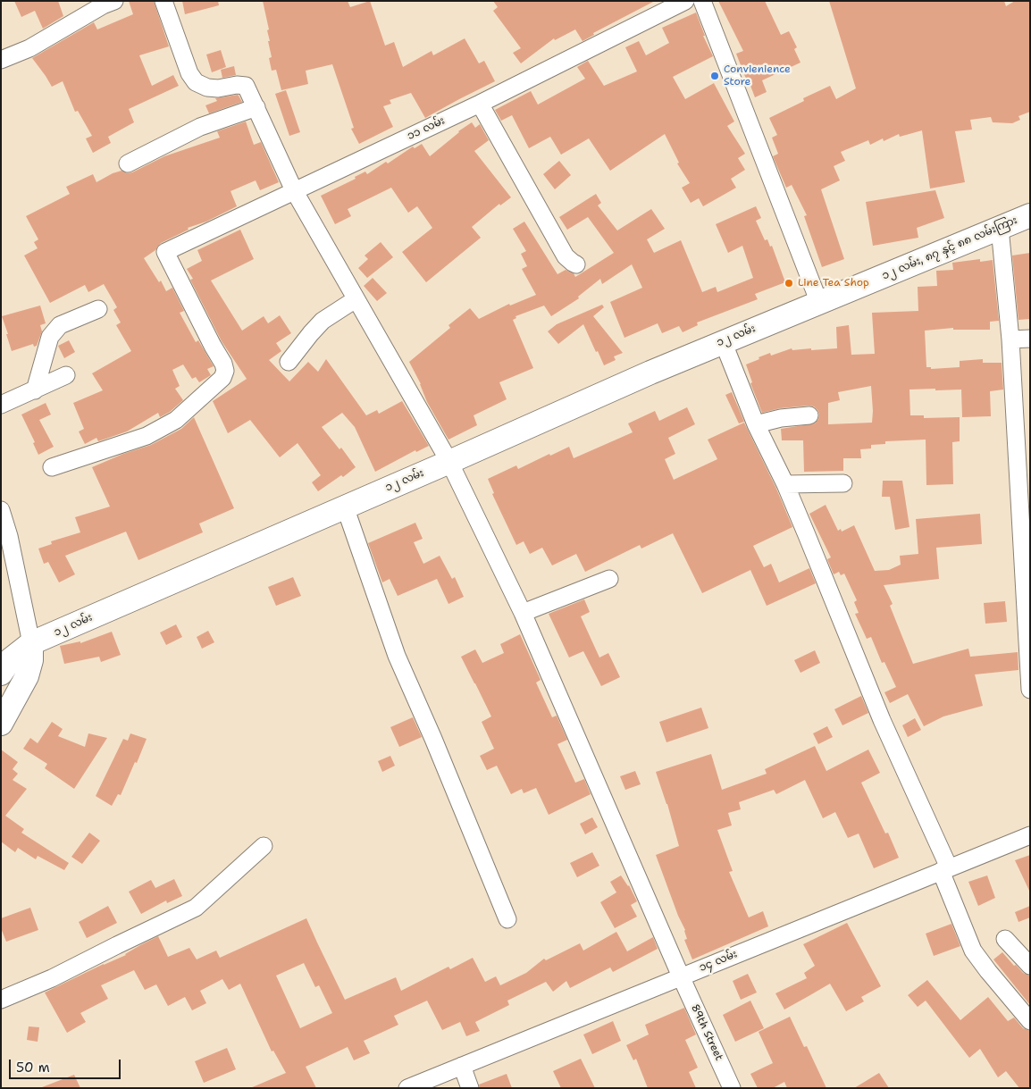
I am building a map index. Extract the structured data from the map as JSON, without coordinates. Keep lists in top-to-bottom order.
{
  "streets": {
    "main road": ["၁၂ လမ်း, ၈၇ နှင့် ၈၈ လမ်းကြား", "၁၂ လမ်း"],
    "street": ["၁၁ လမ်း", "၁၄ လမ်း", "89th Street"]
  },
  "crossings": [
    ["၁၁ လမ်း", "89th Street"],
    ["၁၂ လမ်း, ၈၇ နှင့် ၈၈ လမ်းကြား", "၁၂ လမ်း"],
    ["၁၂ လမ်း", "89th Street"],
    ["၁၄ လမ်း", "89th Street"]
  ],
  "places": ["Convienience Store", "Line Tea Shop"],
  "scale_bar": "50 m"
}
